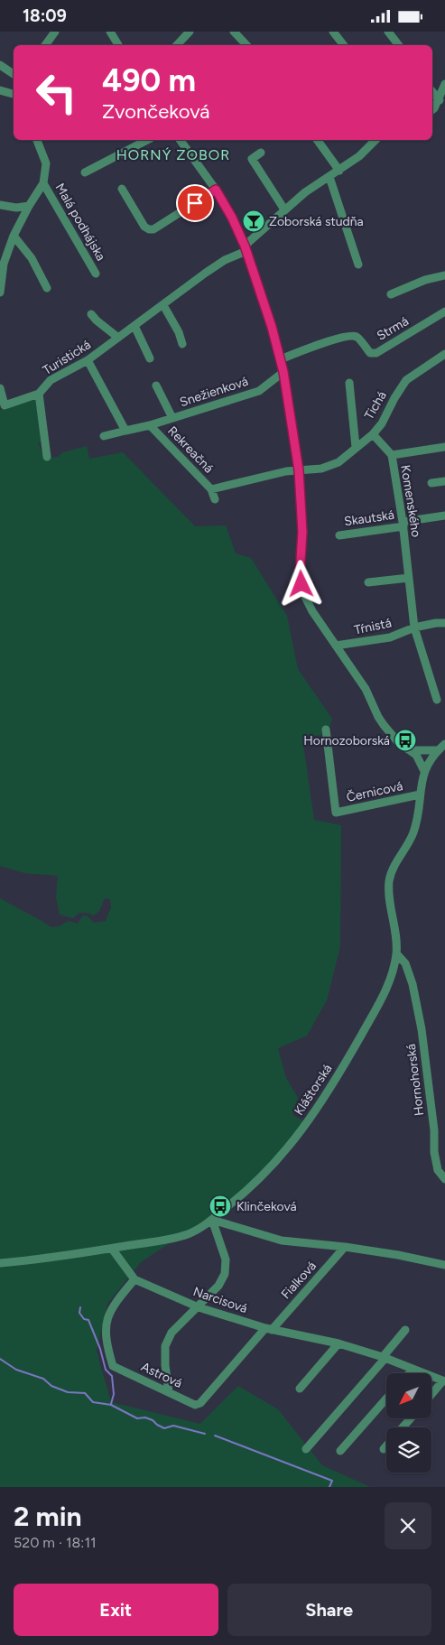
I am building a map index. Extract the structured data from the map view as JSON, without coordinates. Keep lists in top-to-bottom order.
{
  "streets": {
    "street": [
      "Malá podhájska",
      "Strmá",
      "Turistická",
      "Snežienková",
      "Tichá",
      "Rekreačná",
      "Komenského",
      "Skautská",
      "Tŕnistá",
      "Černicová",
      "Hornohorská",
      "Kláštorská",
      "Fialková",
      "Narcisová",
      "Astrová"
    ]
  },
  "crossings": [
    ["Snežienková", "Rekreačná"],
    ["Tichá", "Rekreačná"],
    ["Tichá", "Komenského"],
    ["Komenského", "Skautská"],
    ["Komenského", "Tŕnistá"],
    ["Černicová", "Kláštorská"],
    ["Hornohorská", "Kláštorská"],
    ["Fialková", "Narcisová"],
    ["Fialková", "Astrová"],
    ["Narcisová", "Astrová"]
  ],
  "districts": ["HORNÝ ZOBOR"],
  "places": {
    "bar": ["Zoborská studňa"],
    "bus stop": ["Hornozoborská", "Klinčeková"]
  },
  "north": "bottom left",
  "page": {
    "status": "18:09",
    "turn": ["490 m", "Zvončeková"],
    "heading": ["2 min", "520 m · 18:11"],
    "buttons": ["Exit", "Share"]
  }
}
